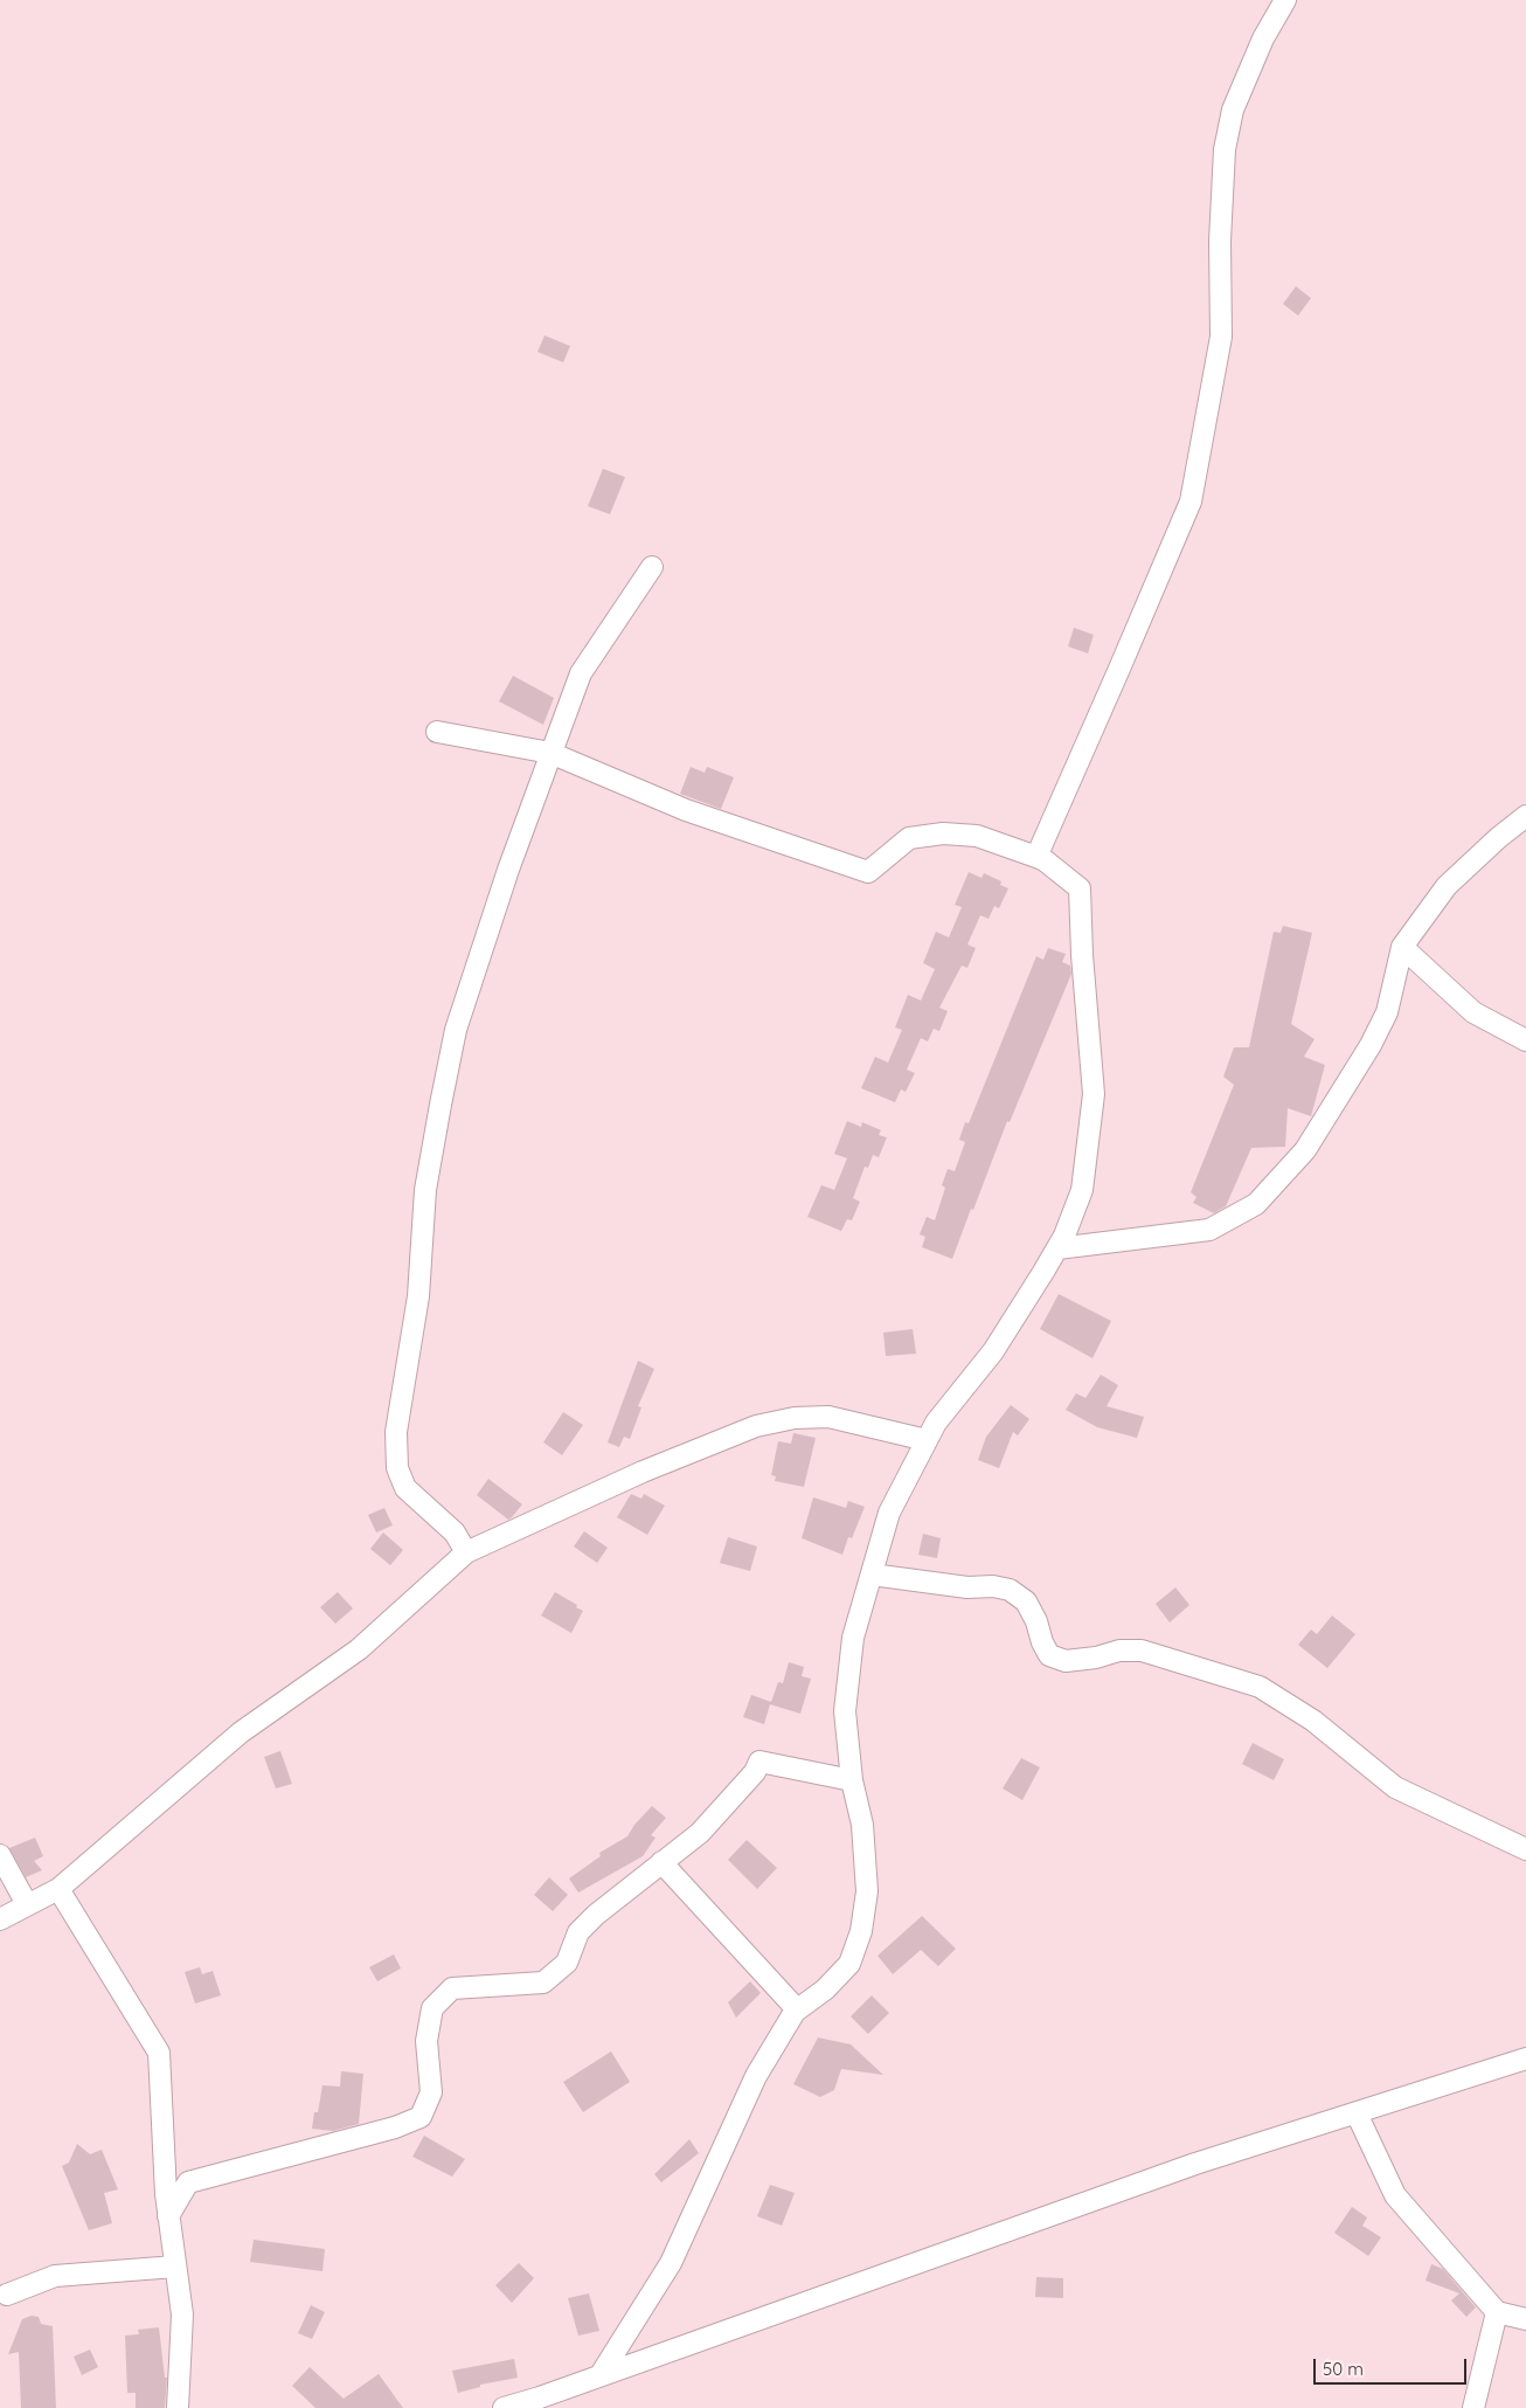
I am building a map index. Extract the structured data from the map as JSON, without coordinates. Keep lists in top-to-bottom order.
{
  "scale_bar": "50 m"
}
